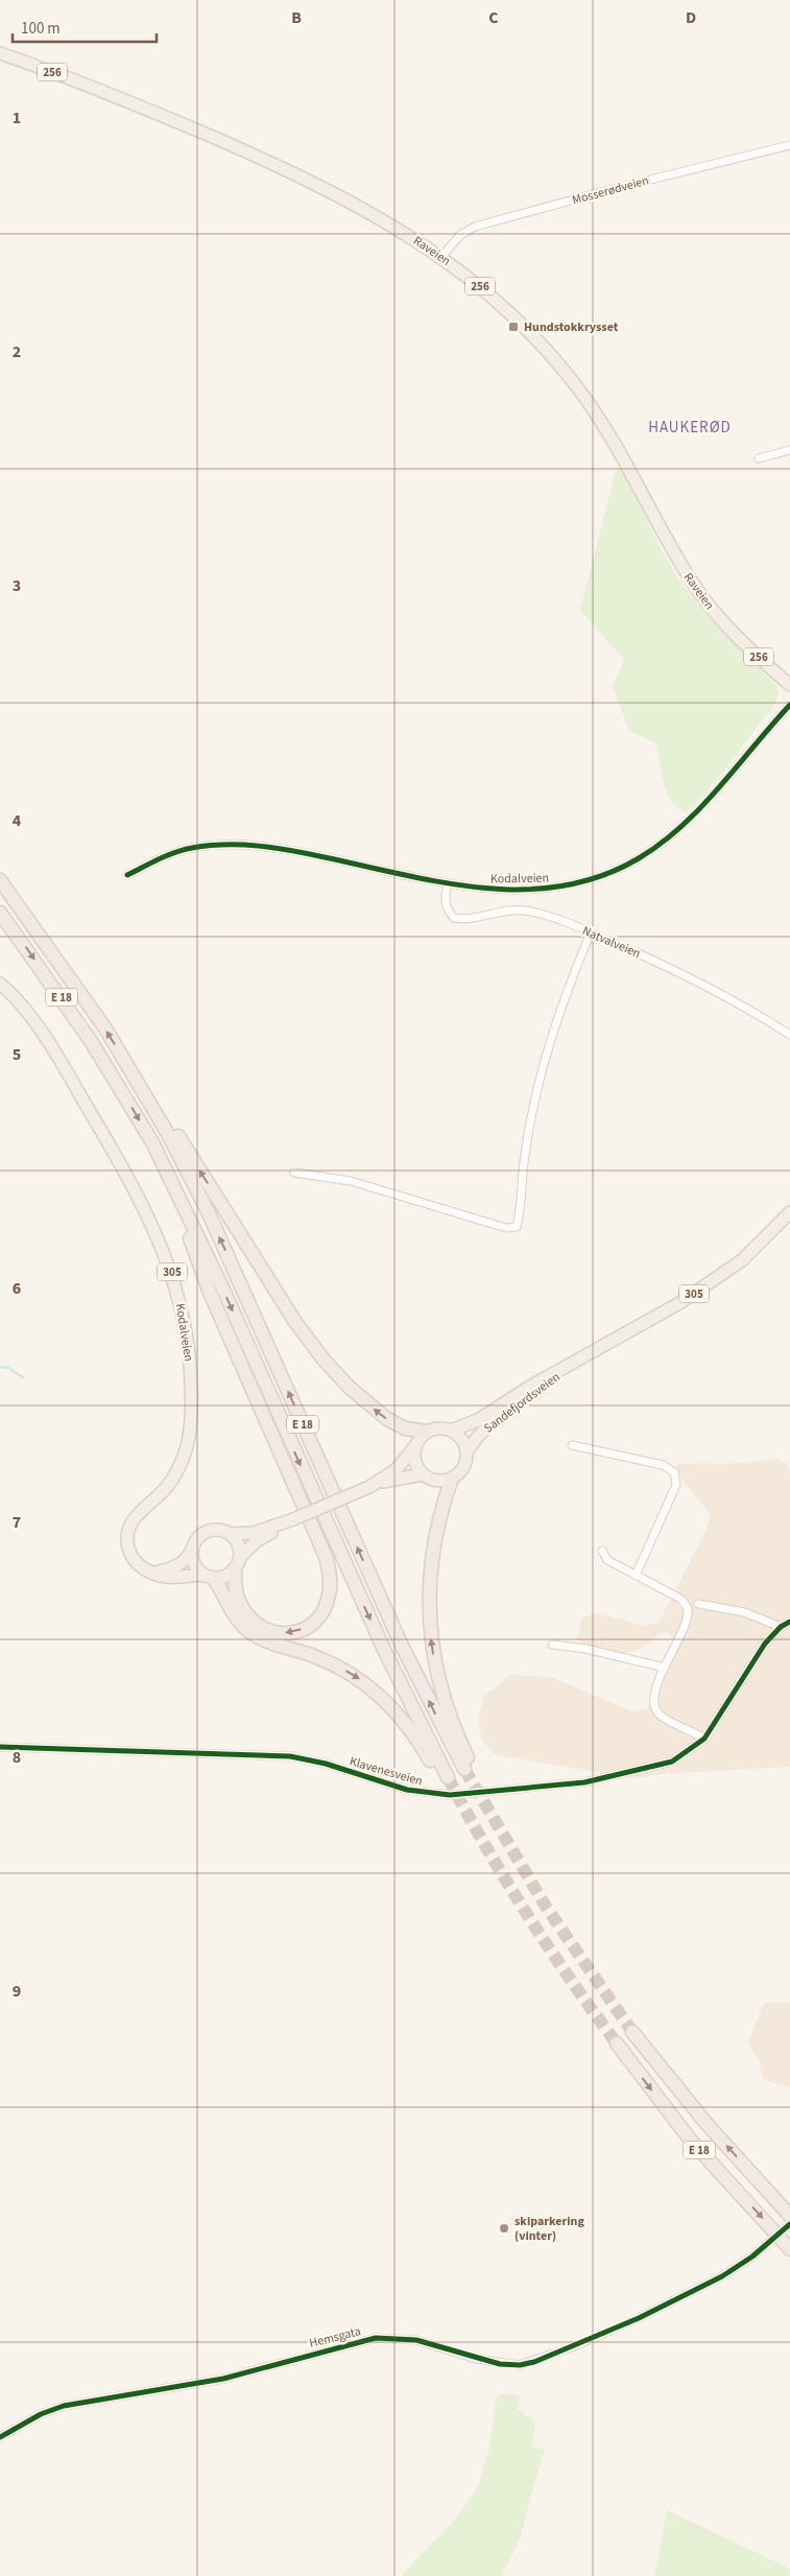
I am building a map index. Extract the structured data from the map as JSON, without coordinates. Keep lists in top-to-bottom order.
{
  "streets": {
    "highway": ["E 18"],
    "main road": [
      "256",
      "Raveien",
      "Kodalveien",
      "305",
      "Sandefjordsveien"
    ],
    "street": [
      "Mosserødveien",
      "Natvalveien",
      "Klavenesveien",
      "Hemsgata"
    ]
  },
  "crossings": [
    ["Mosserødveien", "Raveien"],
    ["Kodalveien", "Natvalveien"],
    ["Kodalveien", "E 18"],
    ["Kodalveien", "305"],
    ["E 18", "305"],
    ["E 18", "Sandefjordsveien"],
    ["305", "Sandefjordsveien"]
  ],
  "districts": ["HAUKERØD"],
  "places": {
    "transit": ["Hundstokkrysset"],
    "other": ["skiparkering (vinter)"]
  },
  "scale_bar": "100 m",
  "grid": {
    "columns": ["B", "C", "D"],
    "rows": [
      "1",
      "2",
      "3",
      "4",
      "5",
      "6",
      "7",
      "8",
      "9"
    ]
  }
}
